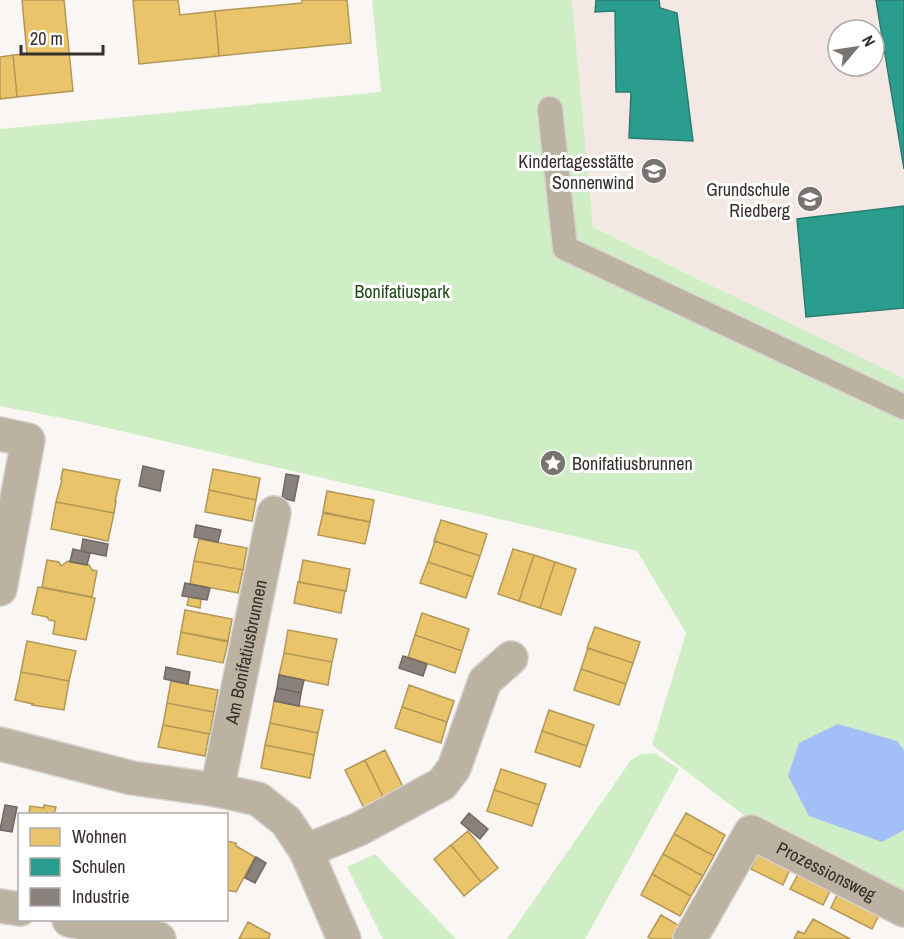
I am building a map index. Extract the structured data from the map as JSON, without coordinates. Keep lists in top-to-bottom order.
{
  "streets": {
    "street": ["Am Bonifatiusbrunnen", "Prozessionsweg"]
  },
  "parks": ["Bonifatiuspark"],
  "places": {
    "school or university": ["Kindertagesstätte Sonnenwind", "Grundschule Riedberg"],
    "place": ["Bonifatiusbrunnen"]
  },
  "legend": ["Wohnen", "Schulen", "Industrie"],
  "scale_bar": "20 m",
  "north": "top right"
}
